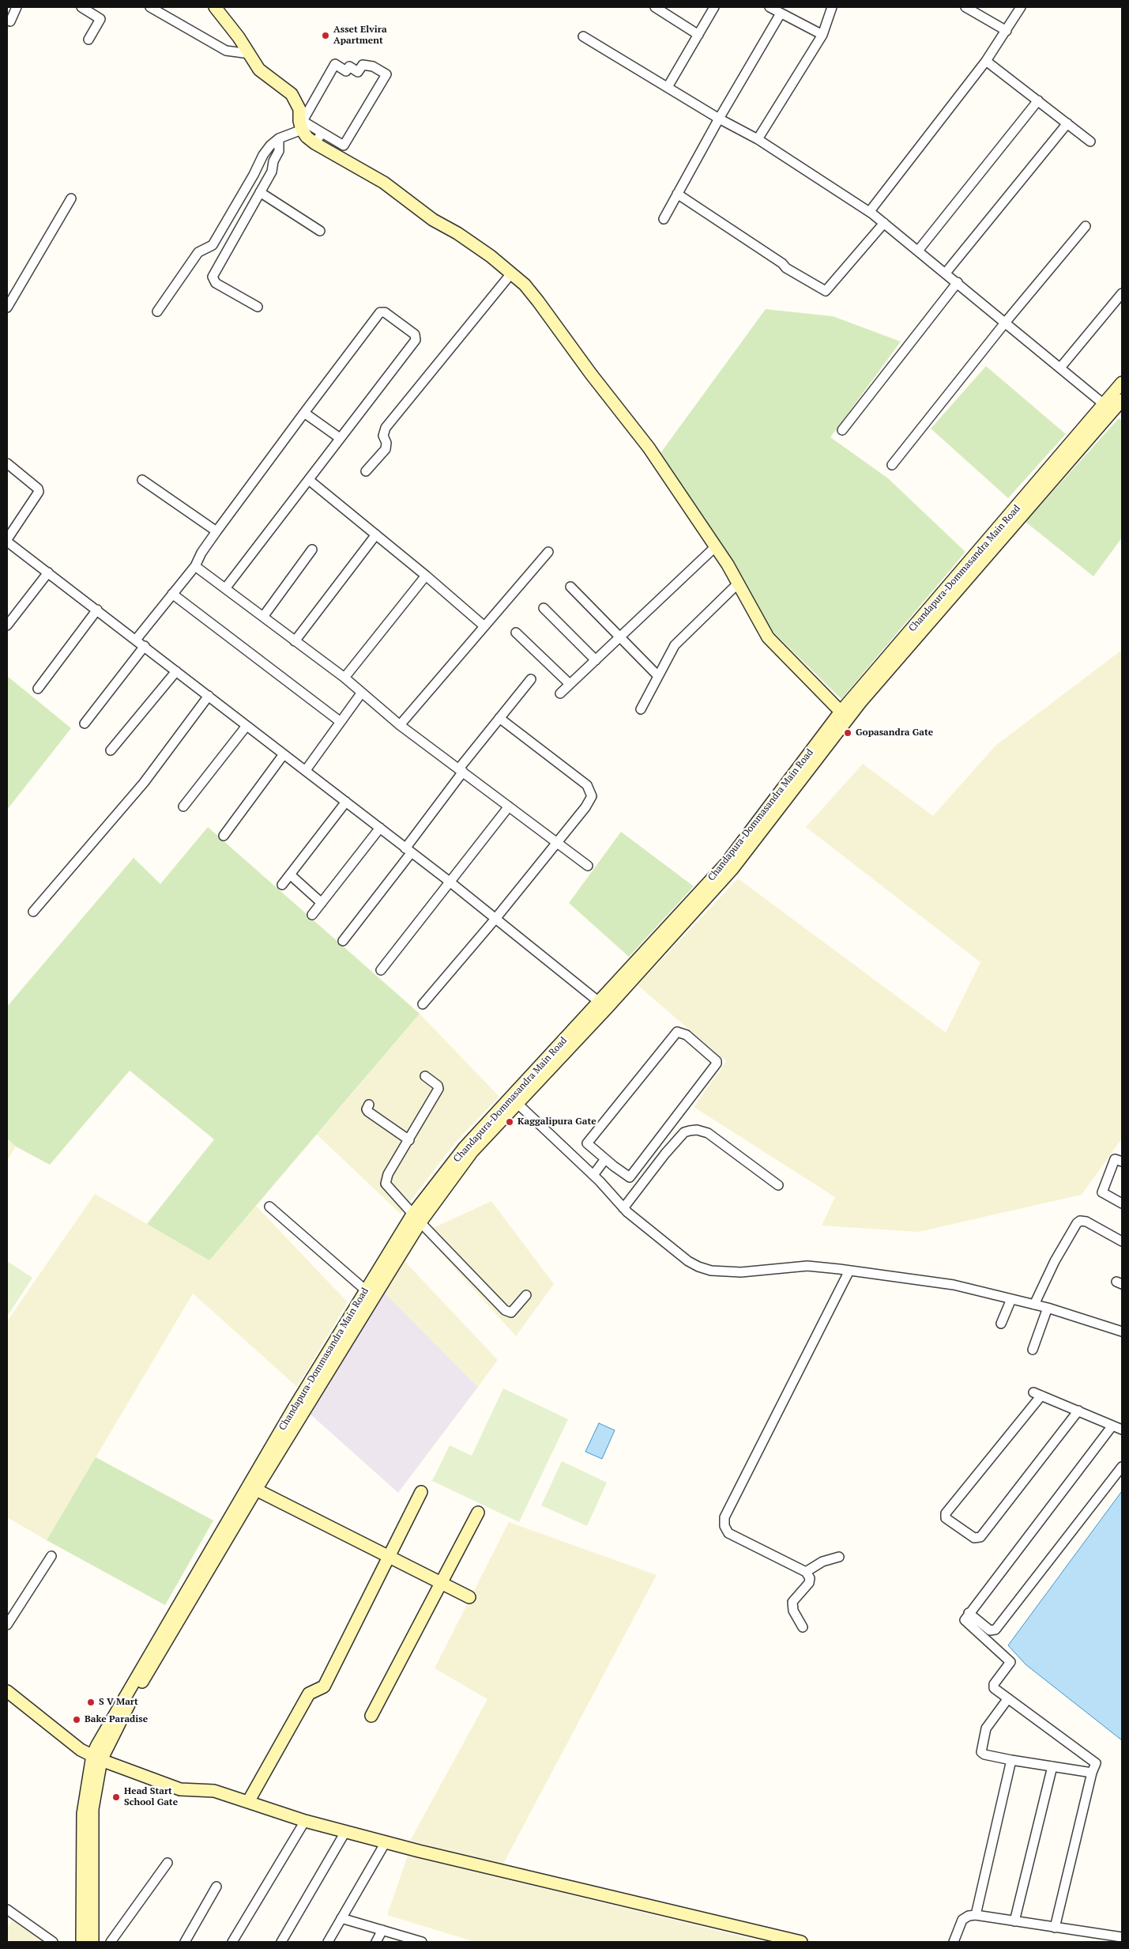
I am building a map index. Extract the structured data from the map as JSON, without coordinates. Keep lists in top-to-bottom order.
{
  "streets": {
    "main road": ["Chandapura-Dommasandra Main Road"]
  },
  "places": [
    "Asset Elvira Apartment",
    "Gopasandra Gate",
    "Kaggalipura Gate",
    "S V Mart",
    "Bake Paradise",
    "Head Start School Gate"
  ]
}
